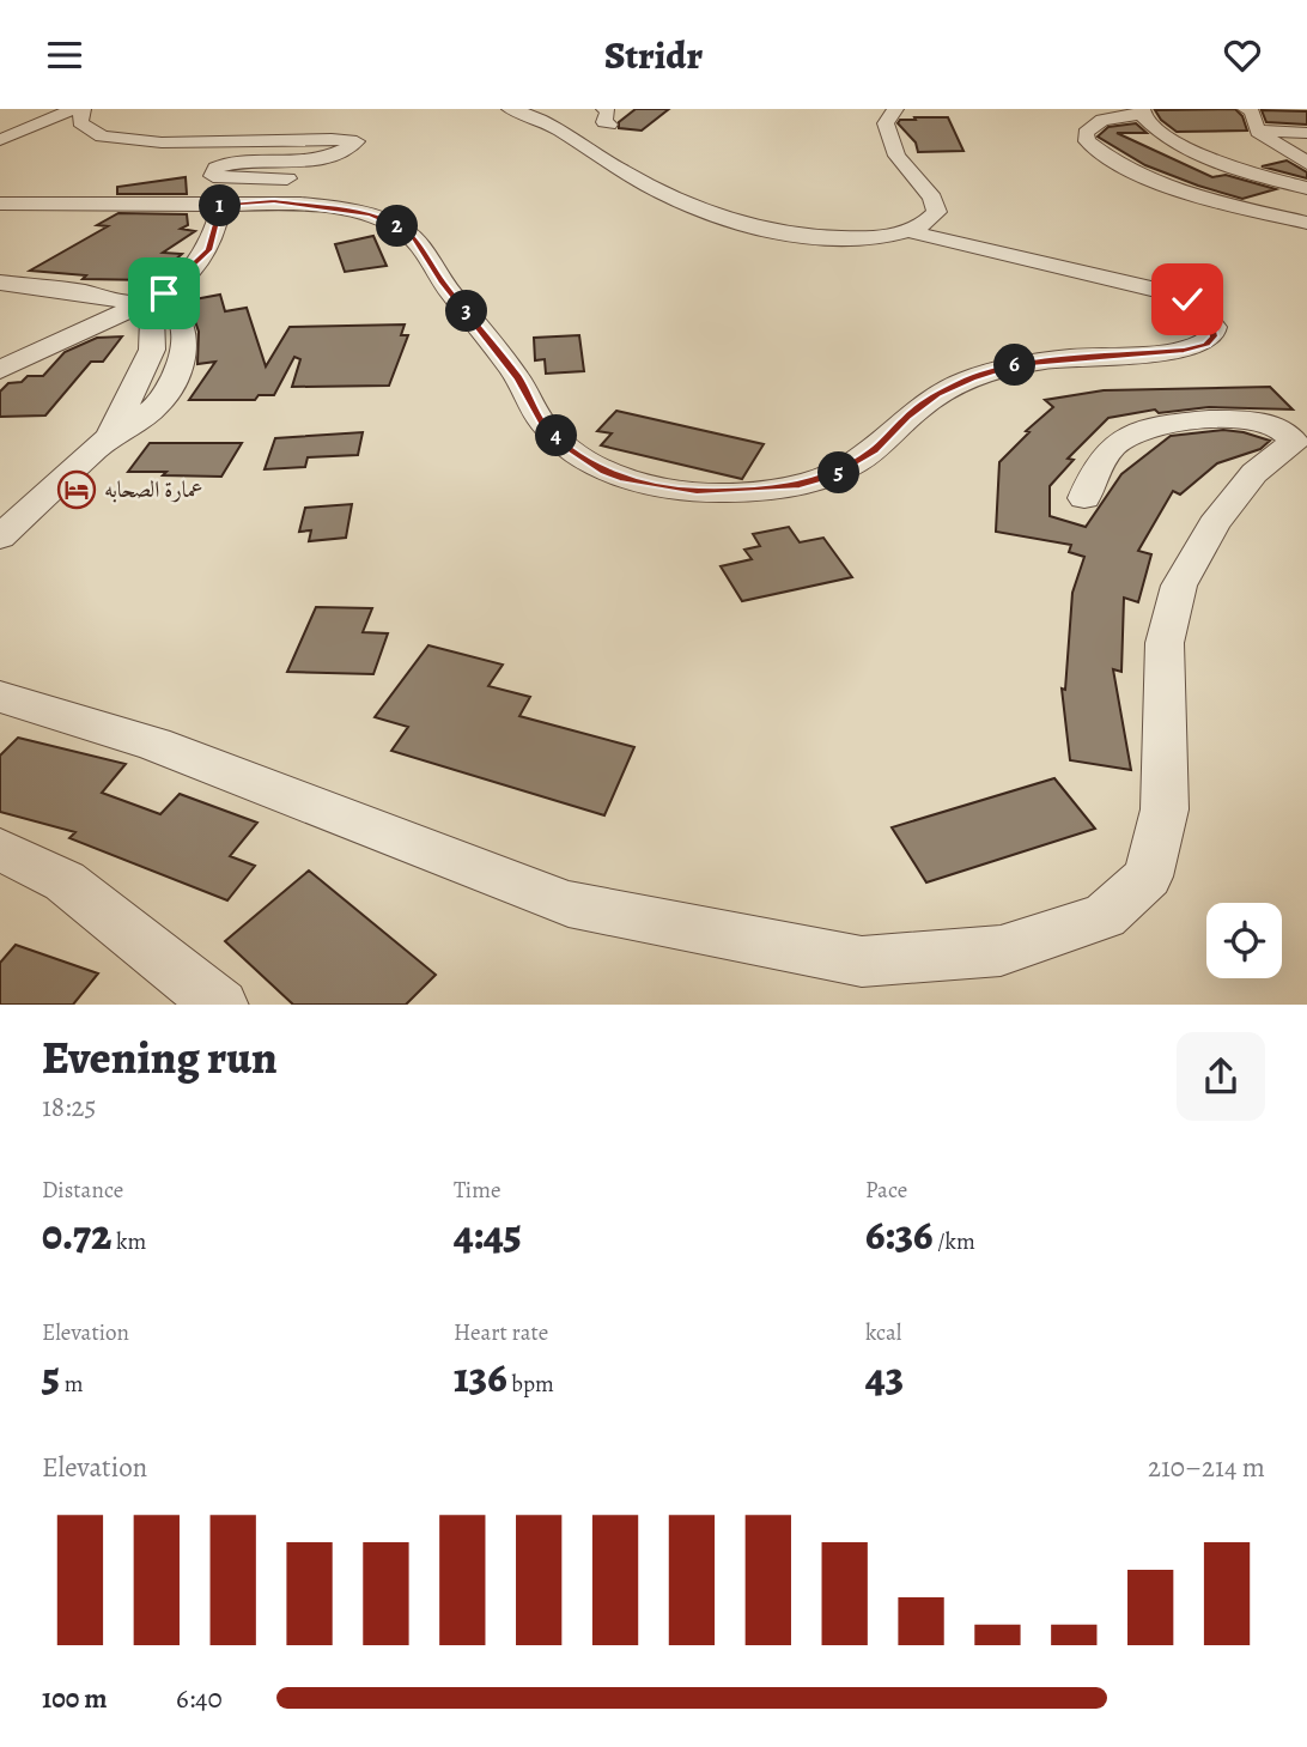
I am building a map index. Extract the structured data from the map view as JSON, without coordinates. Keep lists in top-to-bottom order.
{
  "places": {
    "hotel": ["عمارة الصحابه"]
  },
  "page": {
    "header": "Stridr",
    "pins": [
      "1",
      "2",
      "3",
      "6",
      "4",
      "5"
    ],
    "heading": ["Evening run", "18:25"],
    "stats": [
      ["Distance", "0.72 km"],
      ["Time", "4:45"],
      ["Pace", "6:36 /km"],
      ["Elevation", "5 m"],
      ["Heart rate", "136 bpm"],
      ["kcal", "43"]
    ],
    "chart": ["Elevation", "210–214 m"],
    "list": [
      {
        "name": "100 m",
        "note": "6:40"
      }
    ]
  }
}
